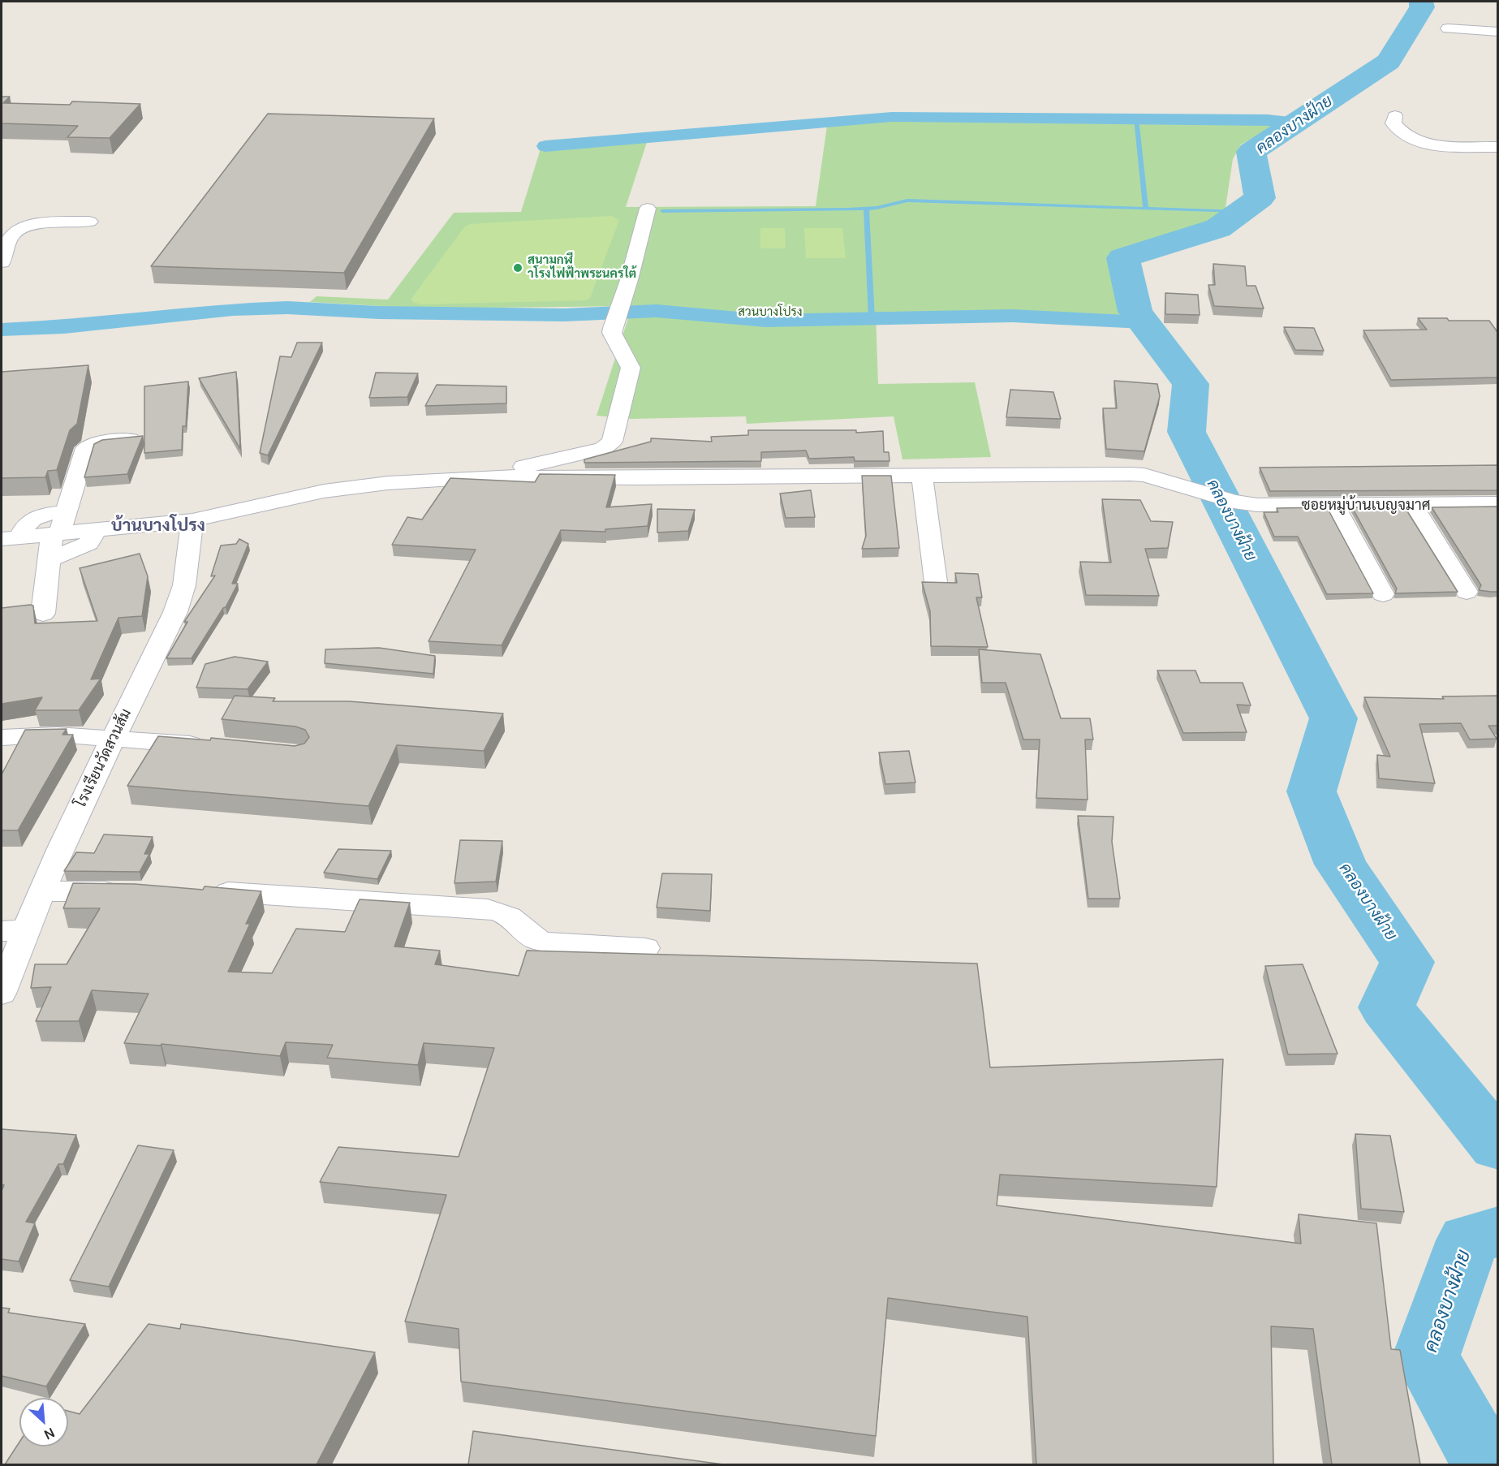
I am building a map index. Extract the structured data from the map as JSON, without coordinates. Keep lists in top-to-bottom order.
{
  "streets": {
    "street": ["ซอยหมู่บ้านเบญจมาศ", "โรงเรียนวัดสวนส้ม"]
  },
  "crossings": [
    ["ซอยหมู่บ้านเบญจมาศ", "โรงเรียนวัดสวนส้ม"]
  ],
  "districts": ["บ้านบางโปรง"],
  "water": ["คลองบางฝ้าย"],
  "parks": ["สวนบางโปรง"],
  "places": ["สนามกฬี าโรงไฟฟ้าพระนครใต้"],
  "north": "bottom right"
}
